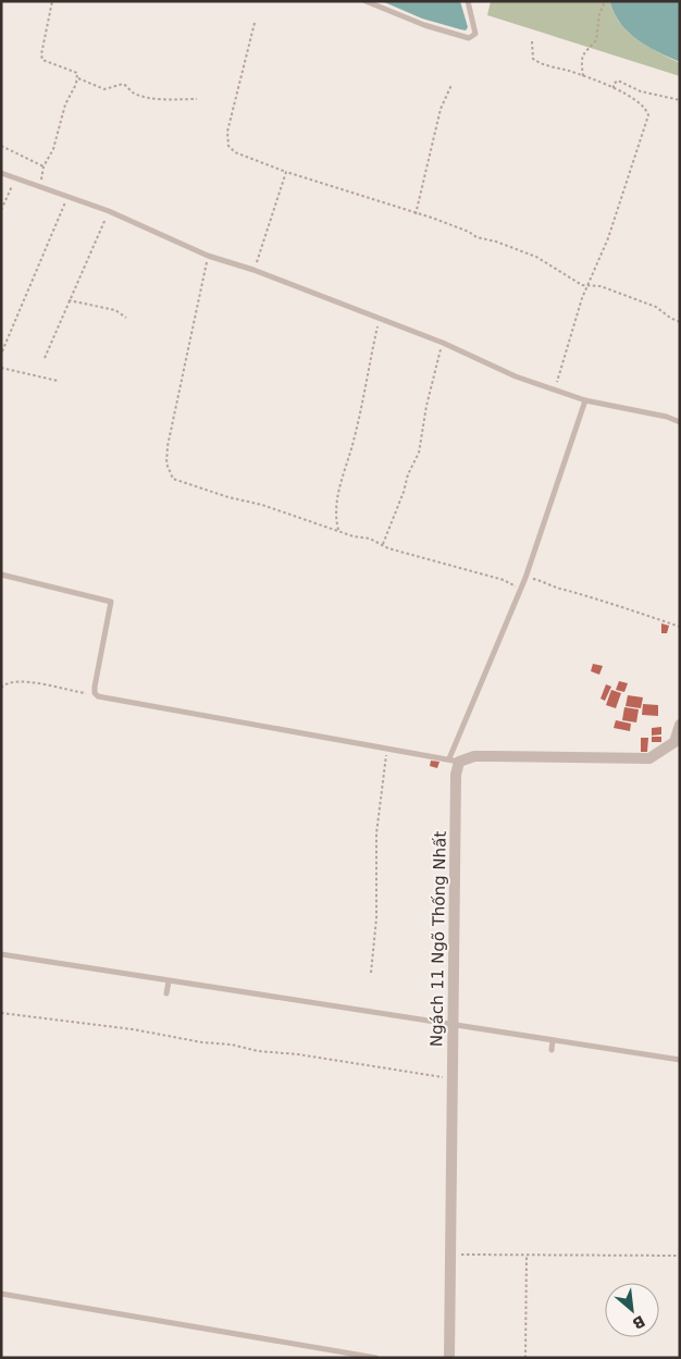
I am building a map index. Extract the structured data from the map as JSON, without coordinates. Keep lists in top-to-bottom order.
{
  "streets": {
    "street": ["Ngách 11 Ngõ Thống Nhất"]
  },
  "north": "bottom right"
}
